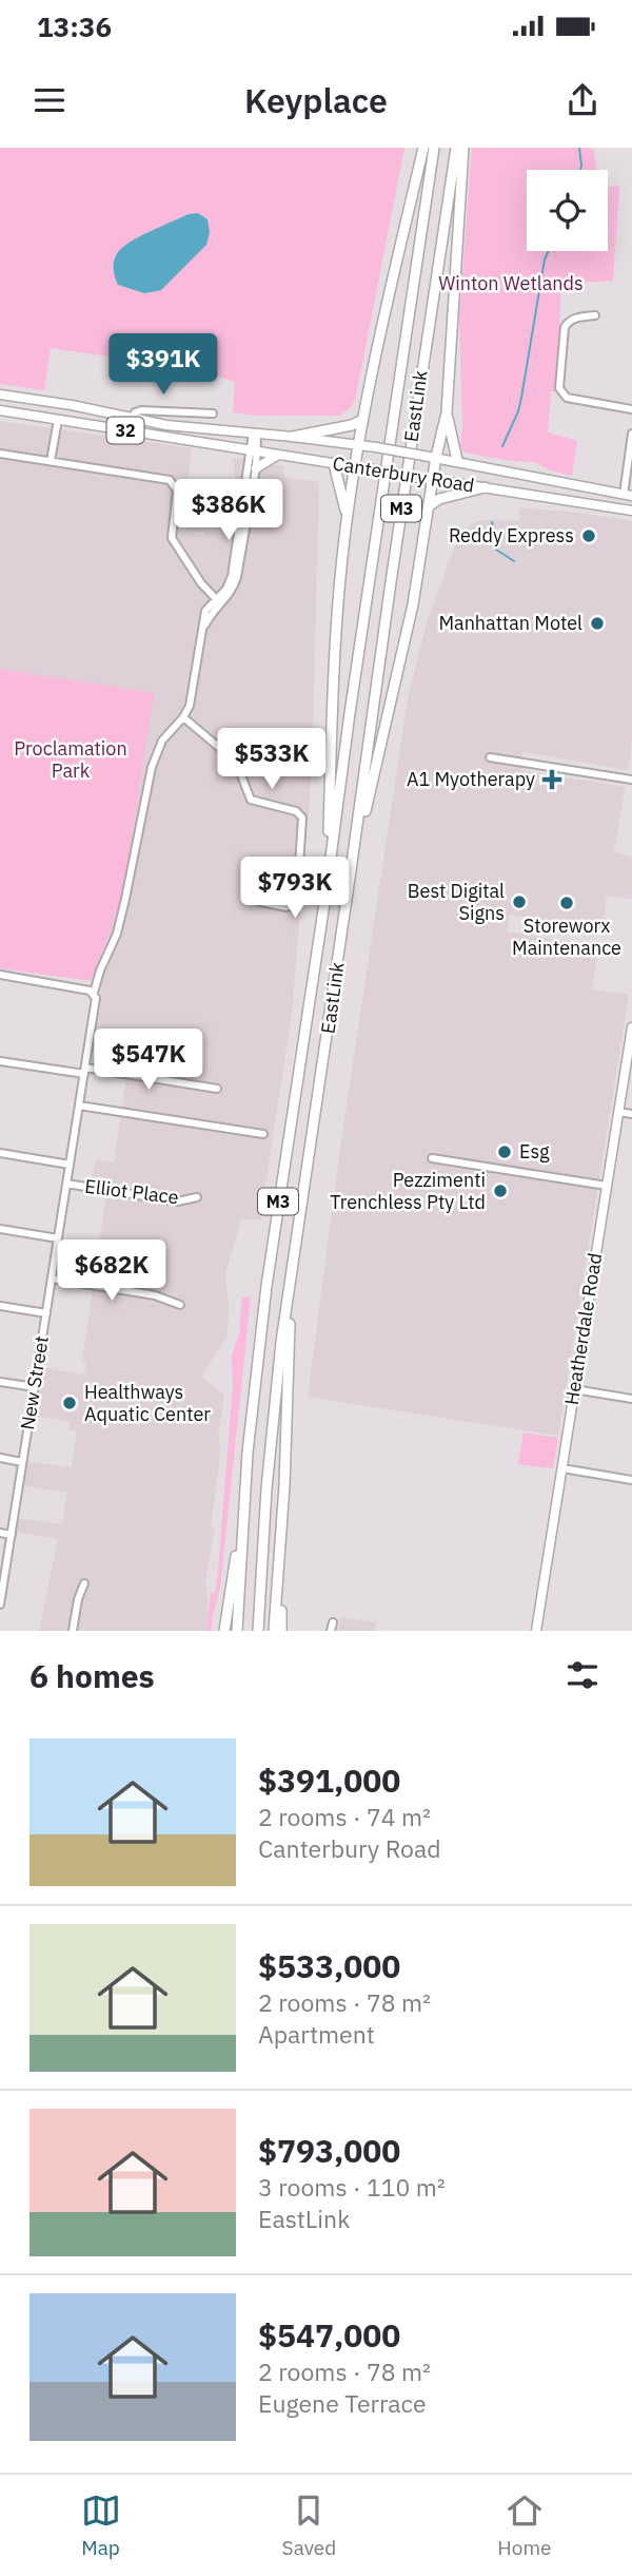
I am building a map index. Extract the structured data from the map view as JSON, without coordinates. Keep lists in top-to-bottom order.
{
  "streets": {
    "highway": ["EastLink", "M3"],
    "main road": ["32", "Canterbury Road", "Heatherdale Road"],
    "street": ["Elliot Place", "New Street"]
  },
  "crossings": [
    ["Elliot Place", "New Street"]
  ],
  "parks": ["Winton Wetlands", "Proclamation Park"],
  "places": {
    "other": [
      "Reddy Express",
      "Manhattan Motel",
      "Best Digital Signs",
      "Storeworx Maintenance",
      "Esg",
      "Pezzimenti Trenchless Pty Ltd",
      "Healthways Aquatic Center"
    ],
    "health": ["A1 Myotherapy"]
  },
  "page": {
    "status": "13:36",
    "header": "Keyplace",
    "price": [
      "$391K",
      "$386K",
      "$533K",
      "$793K",
      "$547K",
      "$682K"
    ],
    "heading": "6 homes",
    "list": [
      {
        "name": "$391,000",
        "note": "2 rooms · 74 m² · Canterbury Road"
      },
      {
        "name": "$533,000",
        "note": "2 rooms · 78 m² · Apartment"
      },
      {
        "name": "$793,000",
        "note": "3 rooms · 110 m² · EastLink"
      },
      {
        "name": "$547,000",
        "note": "2 rooms · 78 m² · Eugene Terrace"
      }
    ],
    "tabs": ["Map", "Saved", "Home"]
  }
}
